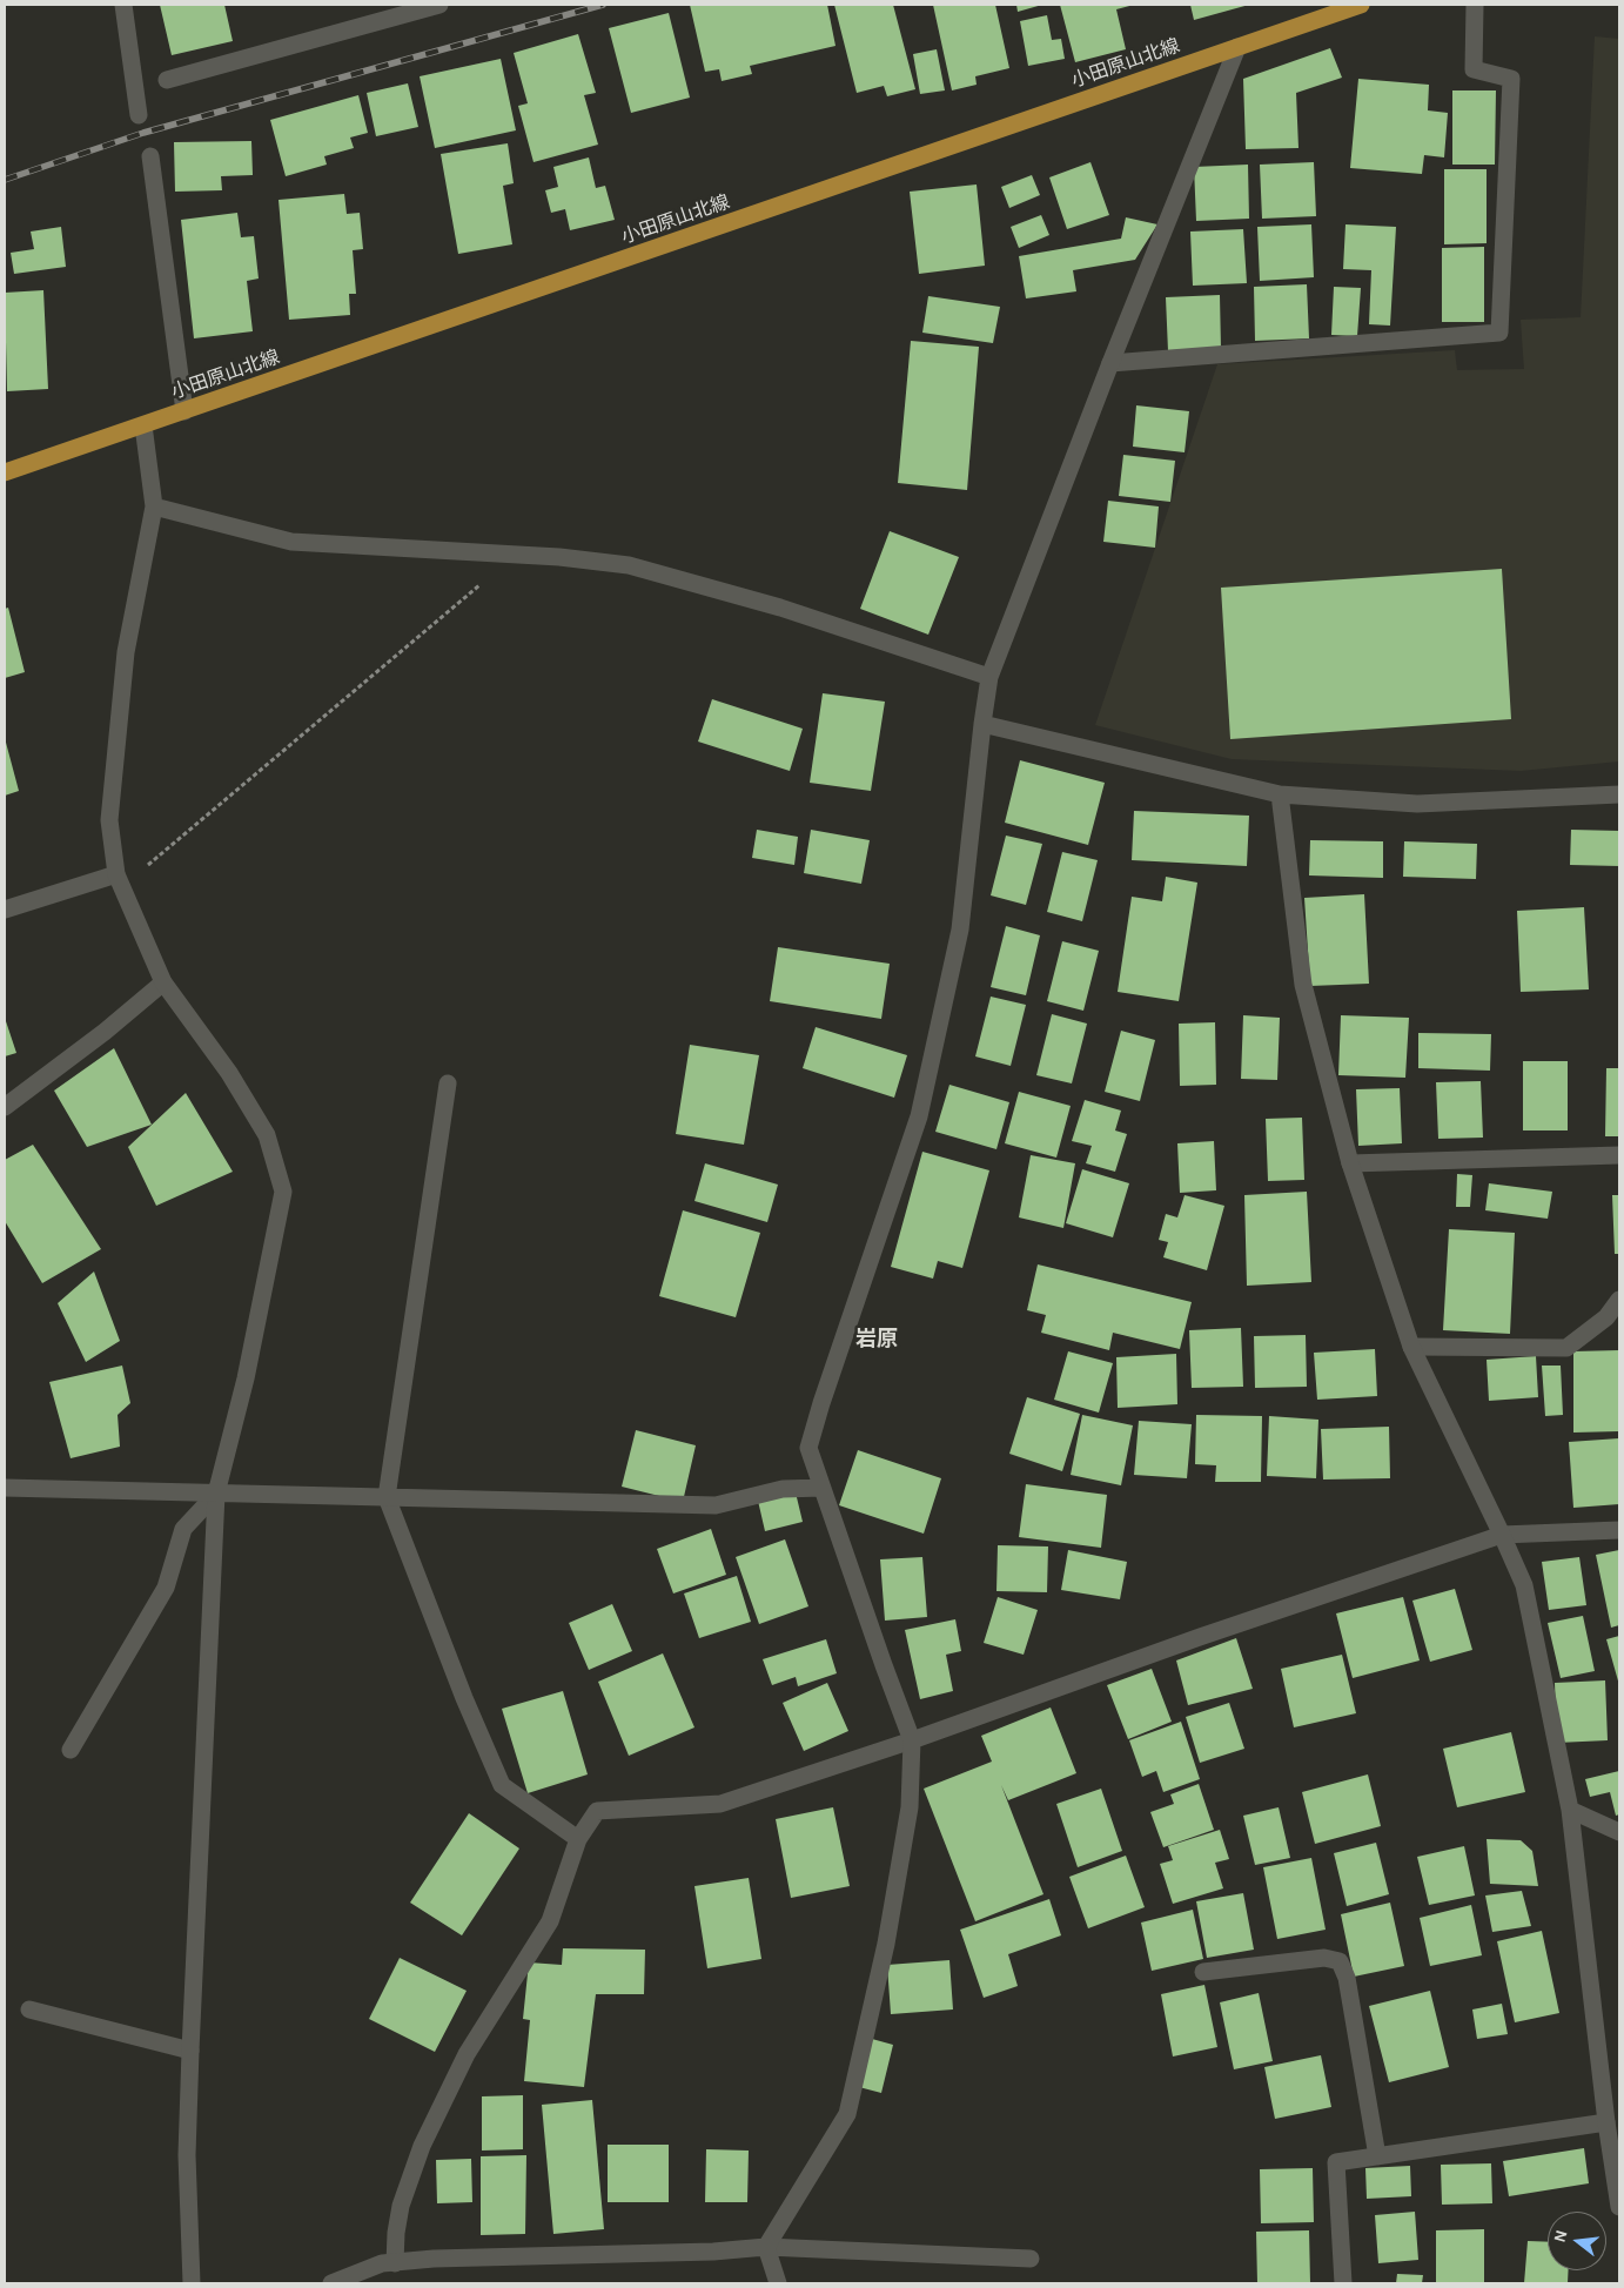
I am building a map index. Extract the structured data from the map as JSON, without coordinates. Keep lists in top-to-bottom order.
{
  "streets": {
    "main road": ["小田原山北線"]
  },
  "districts": ["岩原"],
  "north": "left"
}
